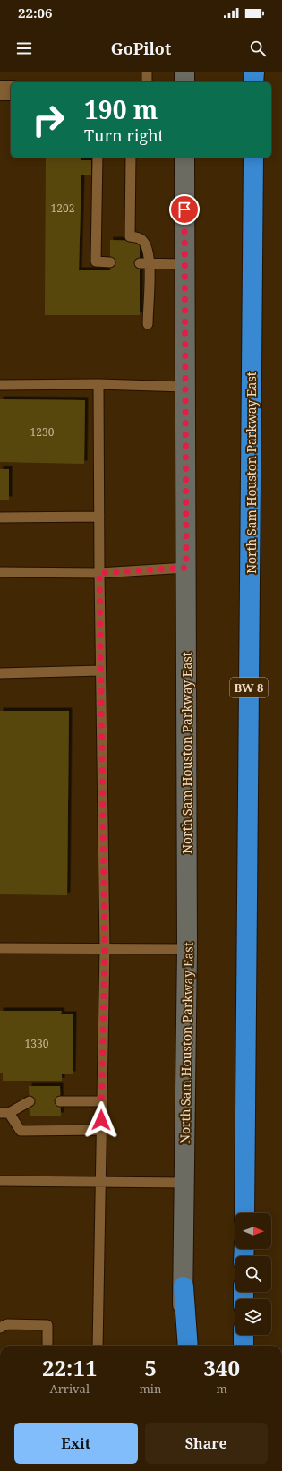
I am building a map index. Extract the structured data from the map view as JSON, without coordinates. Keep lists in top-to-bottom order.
{
  "streets": {
    "highway": ["North Sam Houston Parkway East", "BW 8"]
  },
  "house_numbers": ["1202", "1230", "1330"],
  "north": "right",
  "page": {
    "status": "22:06",
    "header": "GoPilot",
    "turn": ["190 m", "Turn right"],
    "eta": [
      "22:11",
      "Arrival",
      "5",
      "min",
      "340",
      "m"
    ],
    "buttons": ["Exit", "Share"]
  }
}
